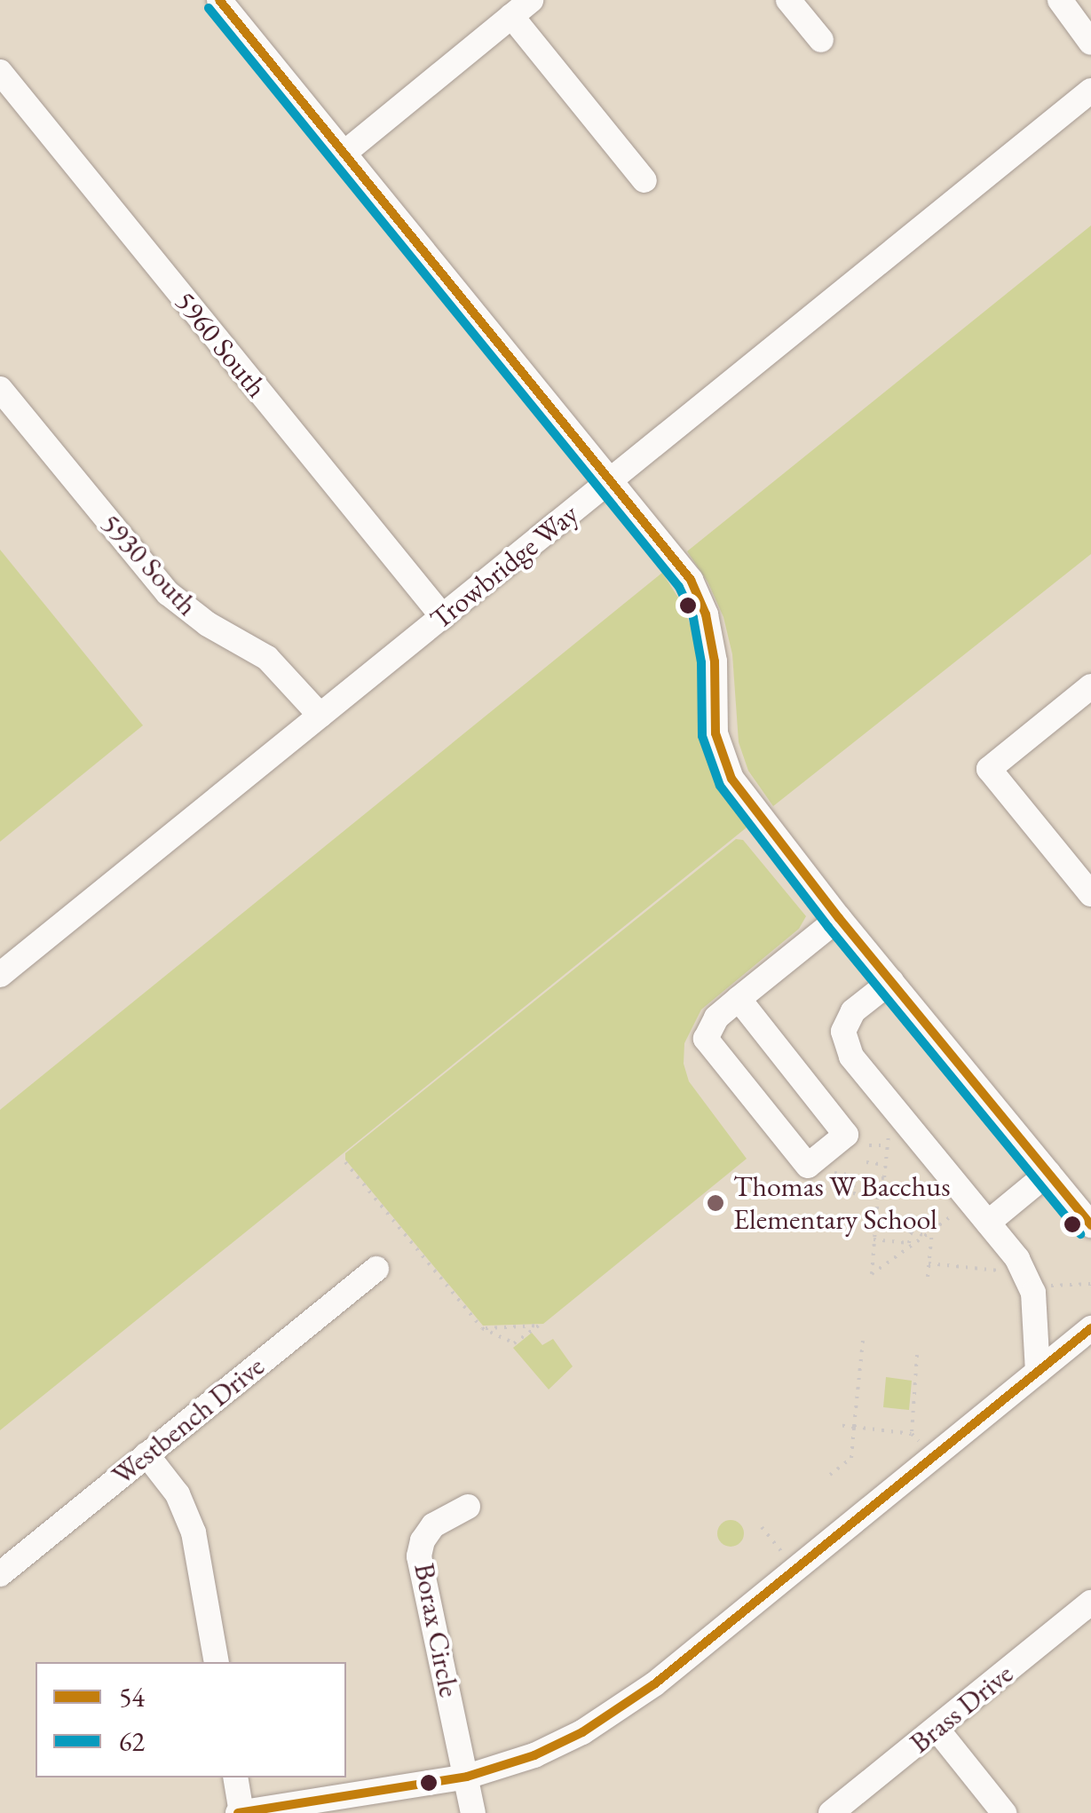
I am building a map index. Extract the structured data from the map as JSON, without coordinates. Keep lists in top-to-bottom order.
{
  "streets": {
    "street": [
      "5960 South",
      "5930 South",
      "Trowbridge Way",
      "Westbench Drive",
      "Borax Circle",
      "Brass Drive"
    ]
  },
  "crossings": [
    ["5960 South", "Trowbridge Way"],
    ["5930 South", "Trowbridge Way"]
  ],
  "places": ["Thomas W Bacchus Elementary School"],
  "lines": ["transit line 54", "transit line 62"],
  "legend": ["54", "62"]
}
